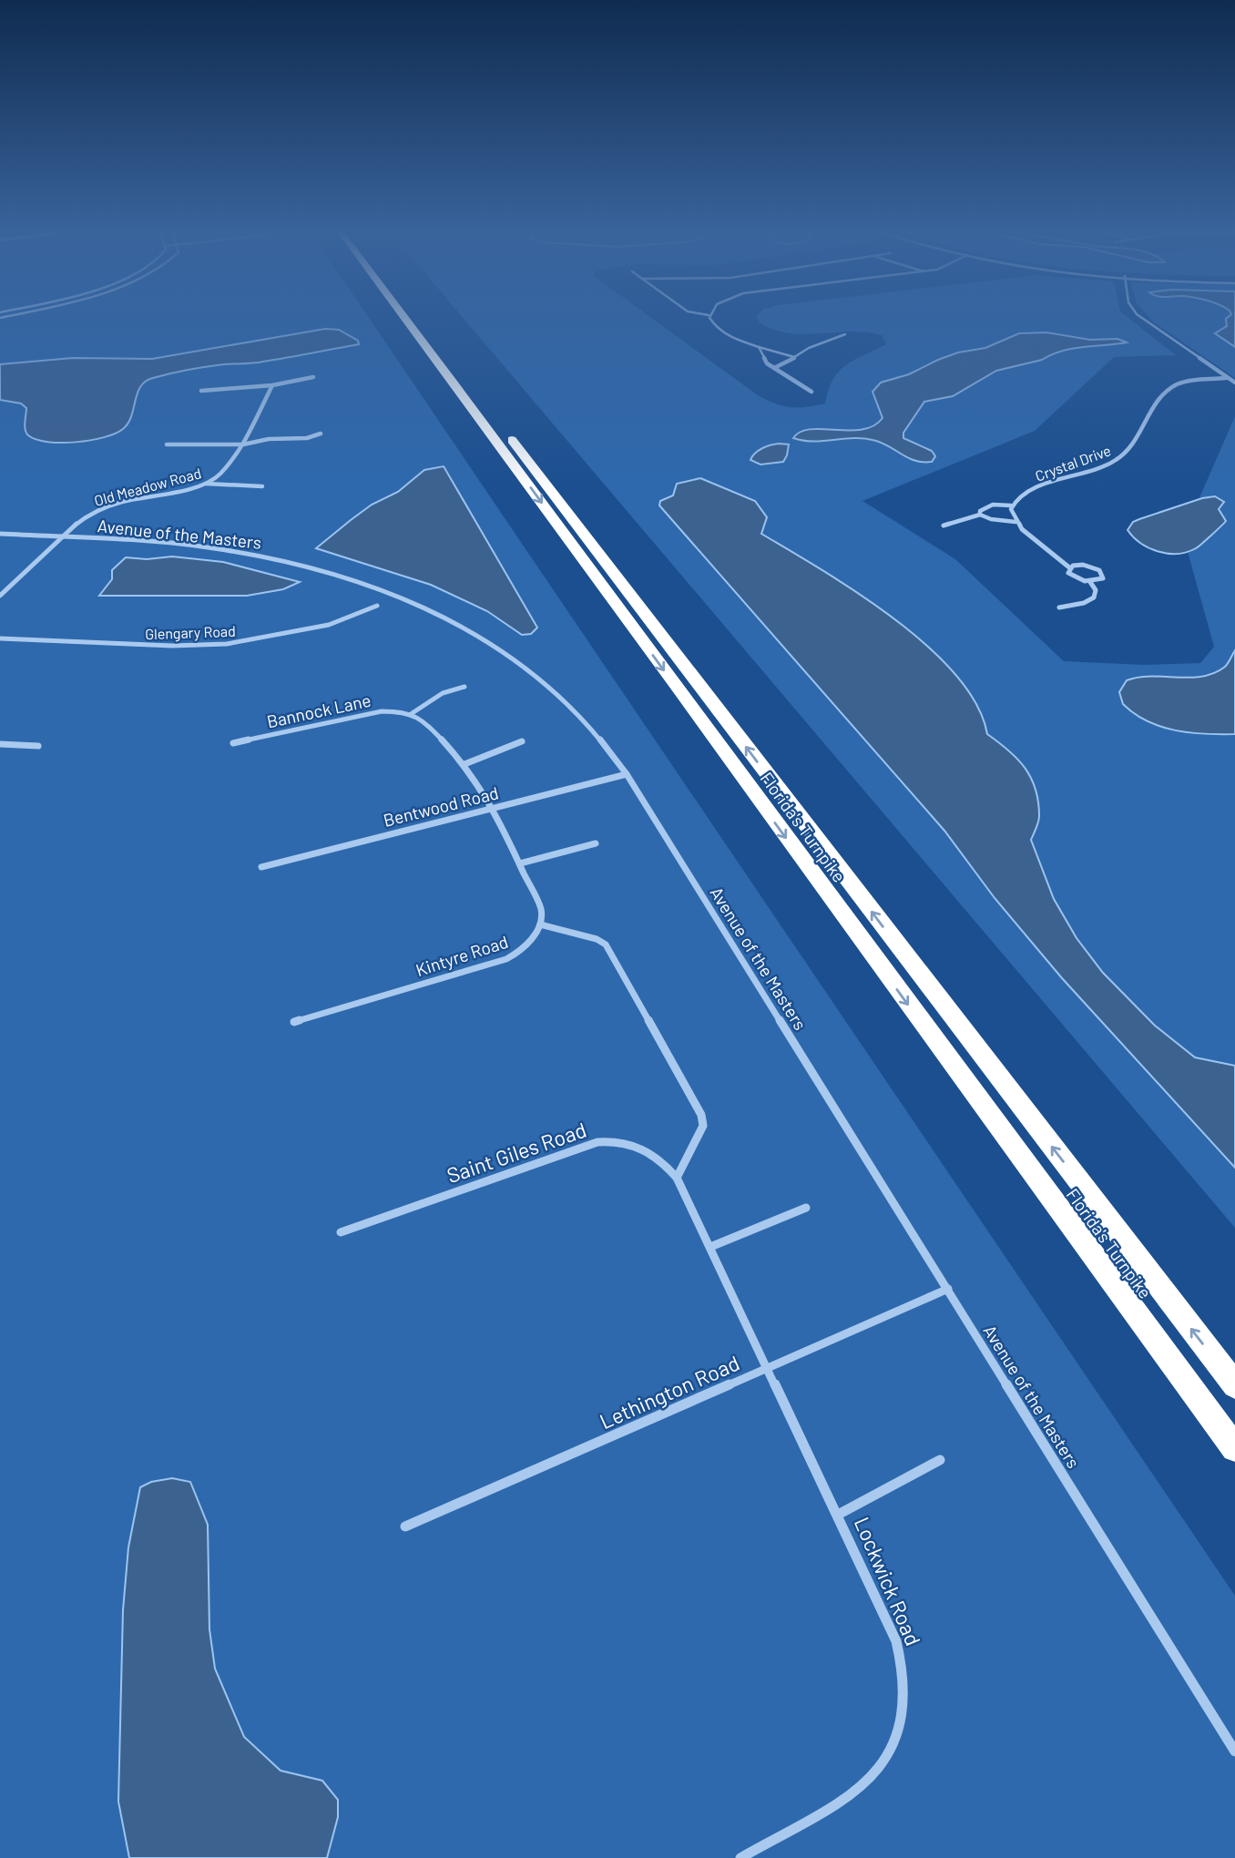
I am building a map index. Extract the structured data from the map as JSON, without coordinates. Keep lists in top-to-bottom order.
{
  "streets": {
    "highway": ["Florida's Turnpike"],
    "street": [
      "Crystal Drive",
      "Old Meadow Road",
      "Avenue of the Masters",
      "Glengary Road",
      "Bannock Lane",
      "Bentwood Road",
      "Kintyre Road",
      "Saint Giles Road",
      "Lethington Road",
      "Lockwick Road"
    ]
  },
  "crossings": [
    ["Old Meadow Road", "Avenue of the Masters"],
    ["Avenue of the Masters", "Bentwood Road"],
    ["Avenue of the Masters", "Lethington Road"],
    ["Saint Giles Road", "Lethington Road"],
    ["Saint Giles Road", "Lockwick Road"],
    ["Lethington Road", "Lockwick Road"]
  ]
}
